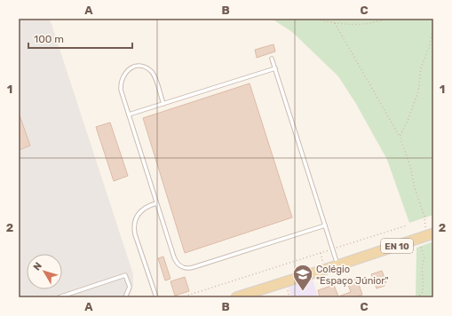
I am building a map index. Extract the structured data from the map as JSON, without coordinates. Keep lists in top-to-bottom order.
{
  "streets": {
    "main road": ["EN 10"]
  },
  "places": {
    "school or university": ["Colégio \"Espaço Júnior\""]
  },
  "scale_bar": "100 m",
  "north": "top left",
  "grid": {
    "columns": ["A", "B", "C"],
    "rows": ["1", "2"]
  }
}
